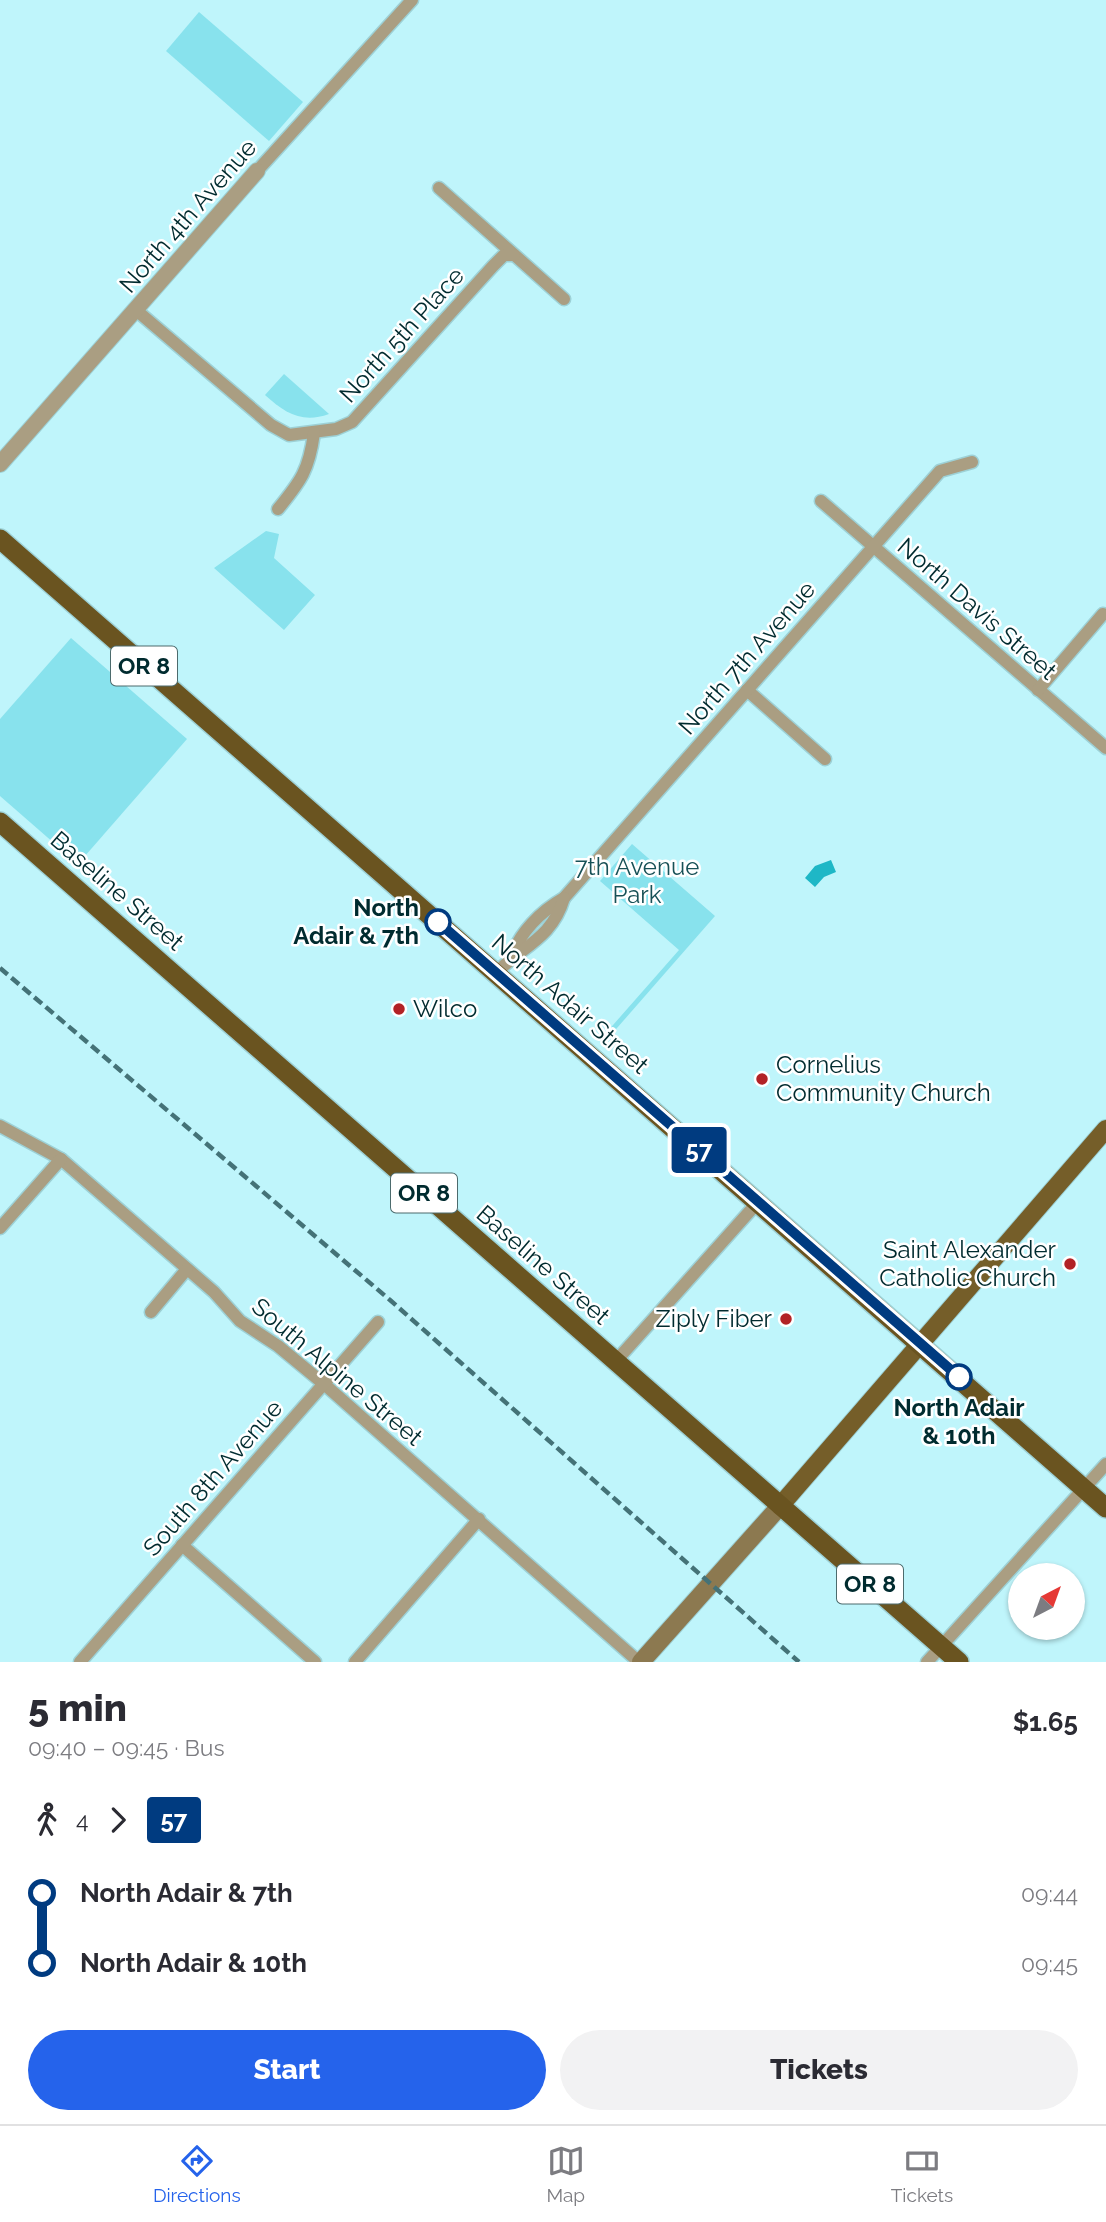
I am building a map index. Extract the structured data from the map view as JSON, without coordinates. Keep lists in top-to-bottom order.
{
  "streets": {
    "highway": ["OR 8", "Baseline Street", "North Adair Street"],
    "street": [
      "North 4th Avenue",
      "North 5th Place",
      "North Davis Street",
      "North 7th Avenue",
      "South Alpine Street",
      "South 8th Avenue"
    ]
  },
  "crossings": [
    ["North Davis Street", "North 7th Avenue"],
    ["North 7th Avenue", "North Adair Street"],
    ["South Alpine Street", "South 8th Avenue"]
  ],
  "parks": ["7th Avenue Park"],
  "places": [
    "North Adair & 7th",
    "Wilco",
    "Cornelius Community Church",
    "Saint Alexander Catholic Church",
    "Ziply Fiber",
    "North Adair & 10th"
  ],
  "lines": ["bus line 57"],
  "north": "top right",
  "page": {
    "on_map": "57",
    "heading": ["5 min", "09:40 – 09:45 · Bus", "$1.65"],
    "legs": ["4", "57"],
    "list": [
      {
        "name": "North Adair & 7th",
        "value": "09:44"
      },
      {
        "name": "North Adair & 10th",
        "value": "09:45"
      }
    ],
    "buttons": ["Start", "Tickets"],
    "tabs": ["Directions", "Map", "Tickets"]
  }
}
